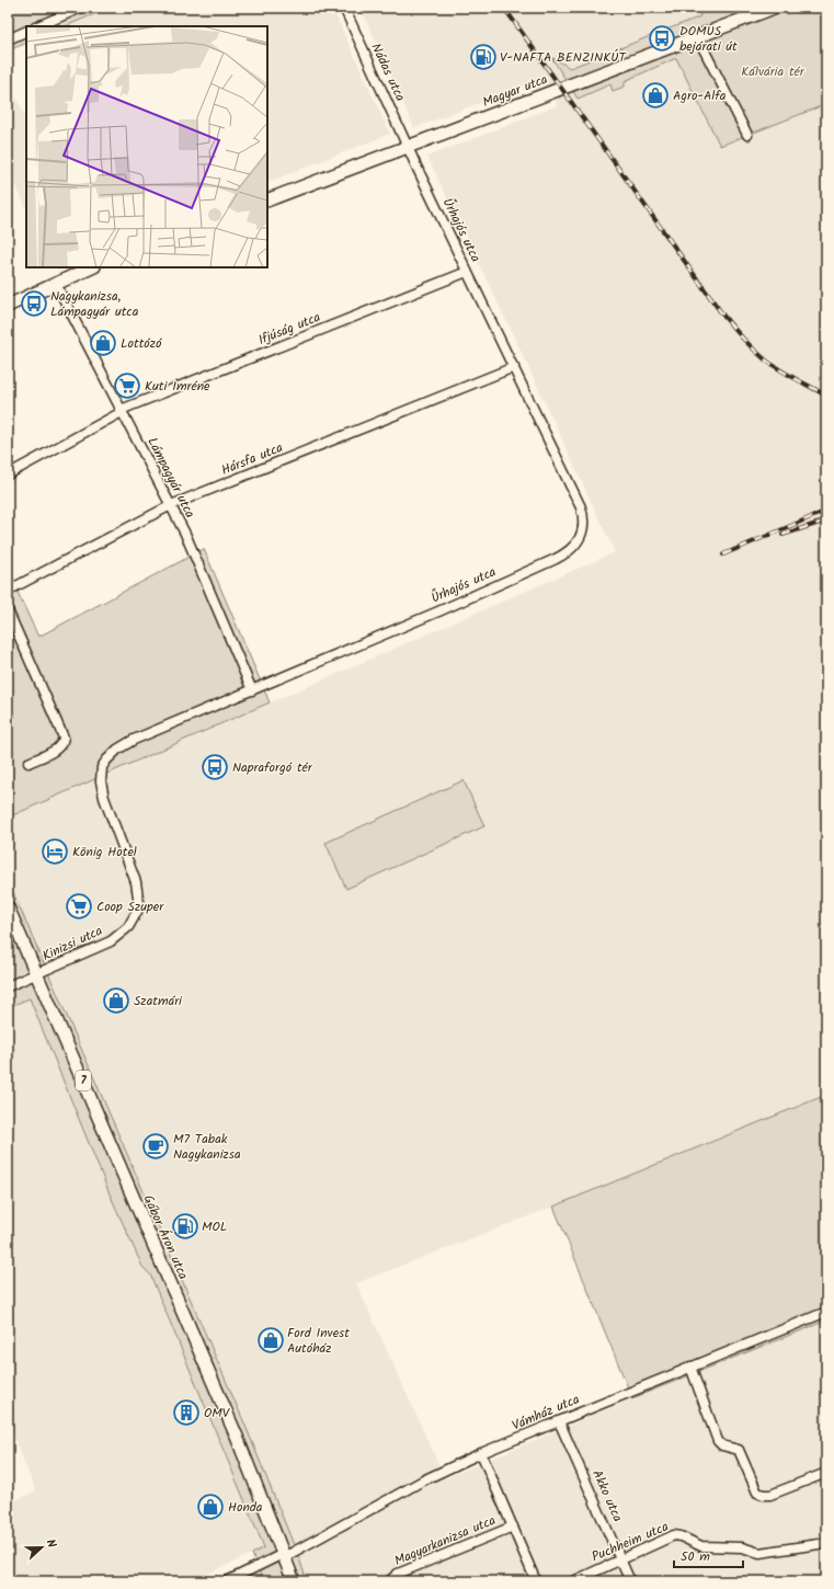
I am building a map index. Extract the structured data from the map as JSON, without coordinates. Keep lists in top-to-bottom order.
{
  "streets": {
    "main road": ["Magyar utca", "7", "Gábor Áron utca"],
    "street": [
      "Nádas utca",
      "Űrhajós utca",
      "Ifjúság utca",
      "Hársfa utca",
      "Lámpagyár utca",
      "Kinizsi utca",
      "Vámház utca",
      "Akko utca",
      "Magyarkanizsa utca",
      "Puchheim utca"
    ]
  },
  "crossings": [
    ["Nádas utca", "Magyar utca"],
    ["Nádas utca", "Űrhajós utca"],
    ["Magyar utca", "Űrhajós utca"],
    ["Űrhajós utca", "Ifjúság utca"],
    ["Űrhajós utca", "Hársfa utca"],
    ["Űrhajós utca", "Lámpagyár utca"],
    ["Űrhajós utca", "Kinizsi utca"],
    ["Ifjúság utca", "Lámpagyár utca"],
    ["Hársfa utca", "Lámpagyár utca"],
    ["Kinizsi utca", "Gábor Áron utca"],
    ["Gábor Áron utca", "Vámház utca"],
    ["Vámház utca", "Akko utca"],
    ["Akko utca", "Puchheim utca"]
  ],
  "parks": ["Kálvária tér"],
  "places": {
    "bus stop": ["DOMUS bejárati út", "Nagykanizsa, Lámpagyár utca", "Napraforgó tér"],
    "fuel station": ["V-NAFTA BENZINKÚT", "MOL"],
    "shop": [
      "Agro-Alfa",
      "Lottózó",
      "Szatmári",
      "Ford Invest Autóház",
      "Honda"
    ],
    "supermarket": ["Kuti Imréne", "Coop Szuper"],
    "hotel": ["König Hotel"],
    "cafe": ["M7 Tabak Nagykanizsa"],
    "building": ["OMV"]
  },
  "scale_bar": "50 m",
  "north": "right"
}
